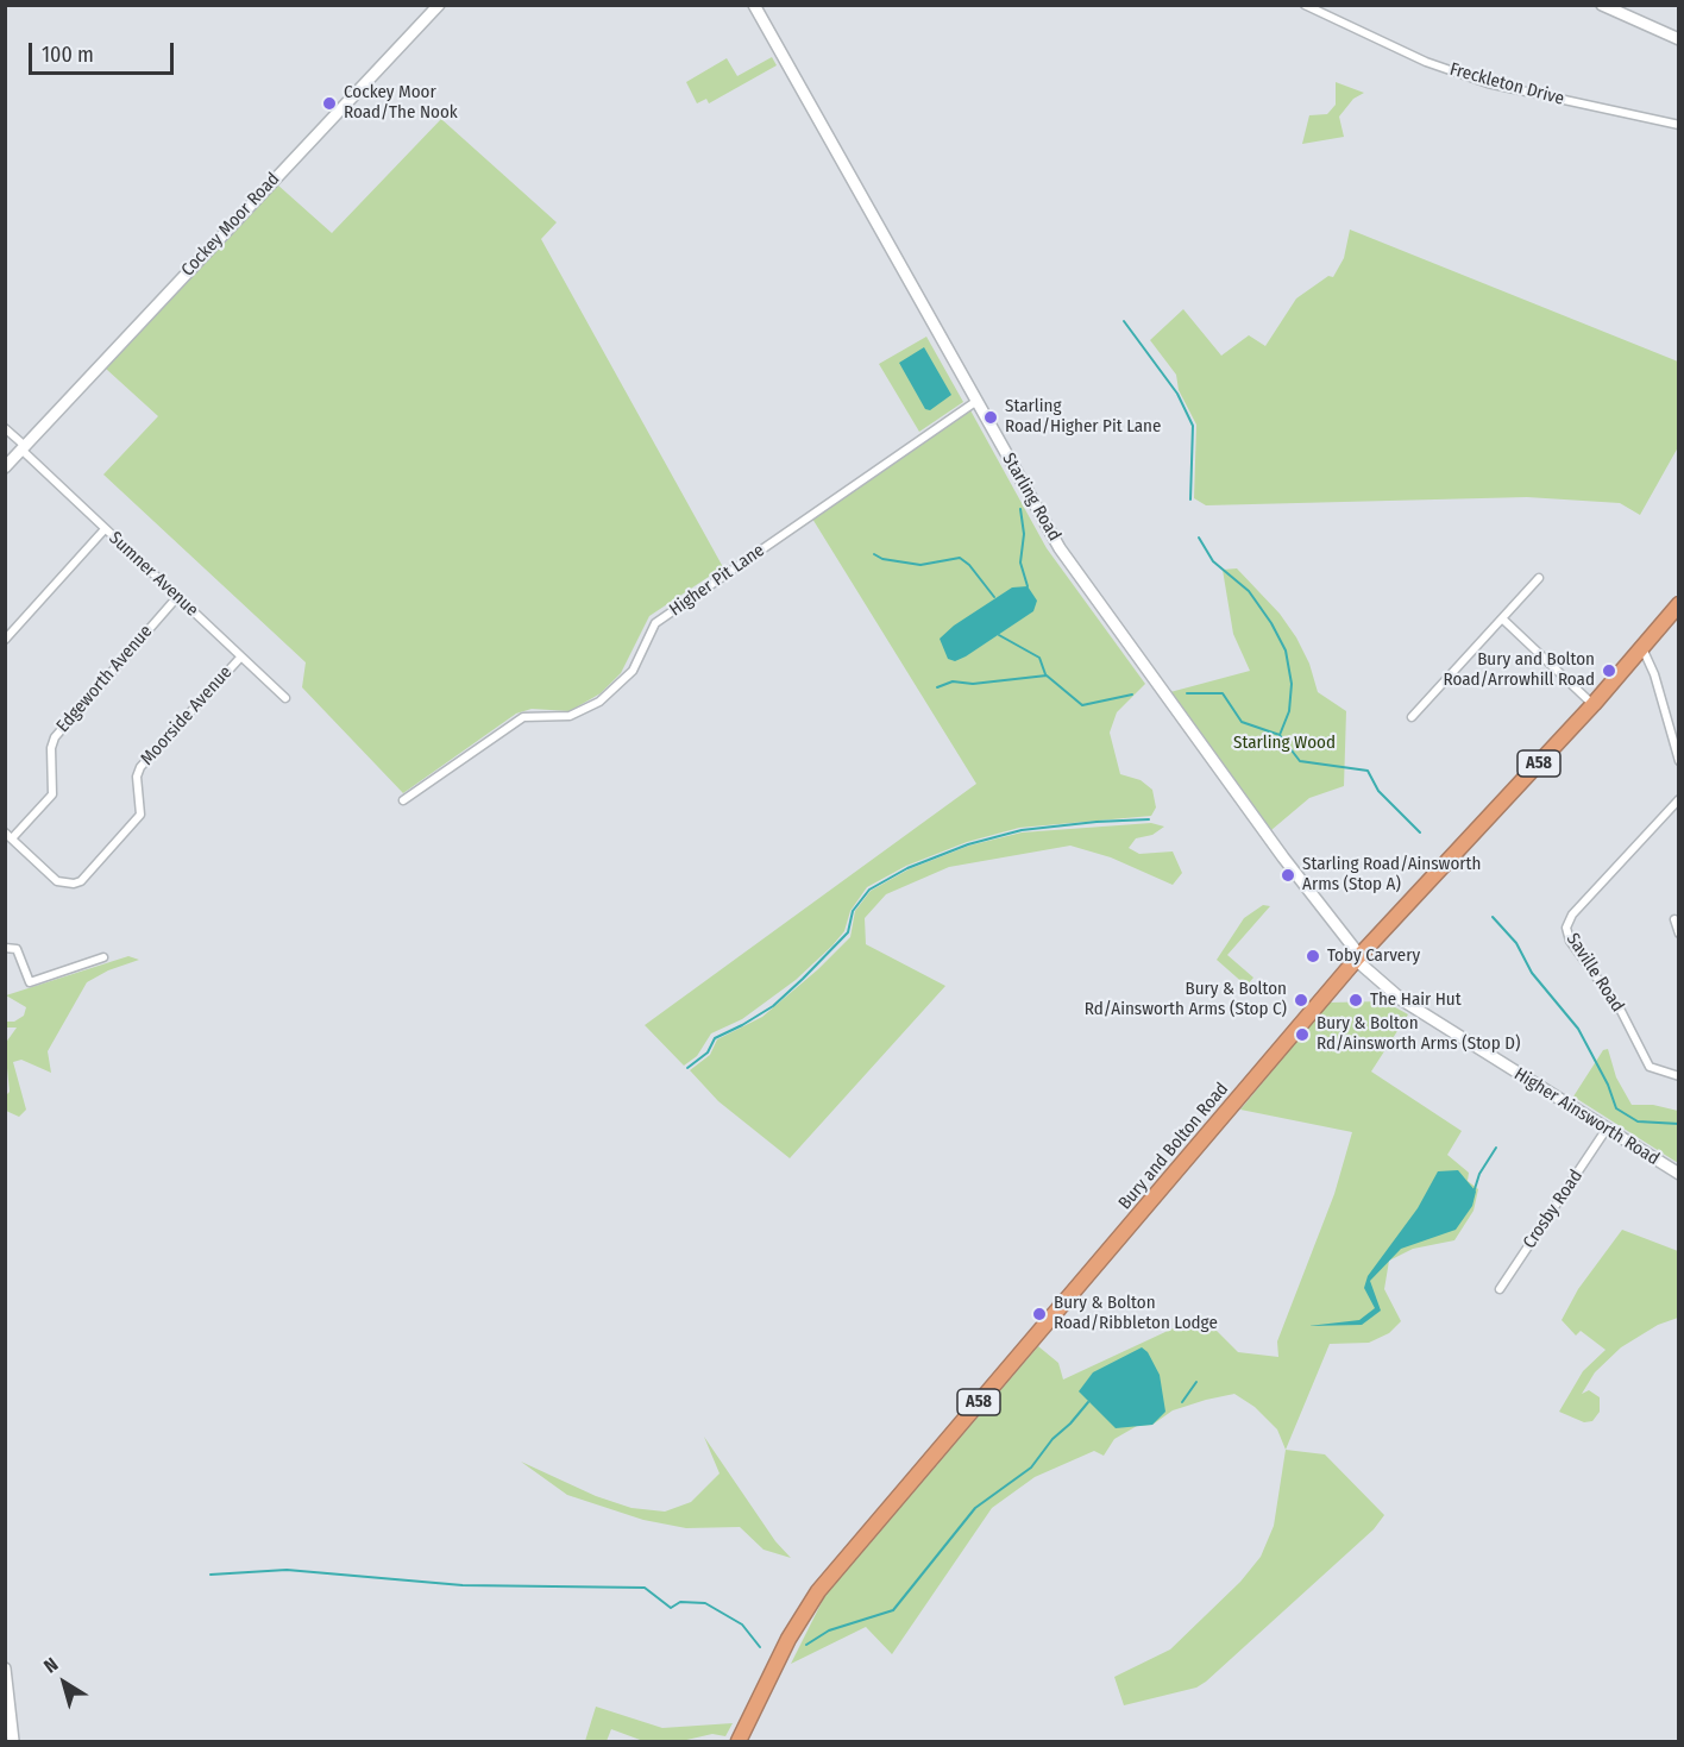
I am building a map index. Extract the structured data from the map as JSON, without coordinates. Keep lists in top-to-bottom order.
{
  "streets": {
    "highway": ["A58", "Bury and Bolton Road"],
    "main road": ["Cockey Moor Road", "Starling Road", "Higher Ainsworth Road"],
    "street": [
      "Freckleton Drive",
      "Sumner Avenue",
      "Higher Pit Lane",
      "Edgeworth Avenue",
      "Moorside Avenue",
      "Saville Road",
      "Crosby Road"
    ]
  },
  "crossings": [
    ["Cockey Moor Road", "Sumner Avenue"],
    ["Starling Road", "Higher Pit Lane"],
    ["Starling Road", "Higher Ainsworth Road"],
    ["Starling Road", "Bury and Bolton Road"],
    ["Sumner Avenue", "Edgeworth Avenue"],
    ["Sumner Avenue", "Moorside Avenue"],
    ["Edgeworth Avenue", "Moorside Avenue"],
    ["Higher Ainsworth Road", "Bury and Bolton Road"],
    ["Higher Ainsworth Road", "Crosby Road"]
  ],
  "parks": ["Starling Wood"],
  "places": [
    "Cockey Moor Road/The Nook",
    "Starling Road/Higher Pit Lane",
    "Bury and Bolton Road/Arrowhill Road",
    "Starling Road/Ainsworth Arms (Stop A)",
    "Toby Carvery",
    "Bury & Bolton Rd/Ainsworth Arms (Stop C)",
    "The Hair Hut",
    "Bury & Bolton Rd/Ainsworth Arms (Stop D)",
    "Bury & Bolton Road/Ribbleton Lodge"
  ],
  "scale_bar": "100 m",
  "north": "top left"
}
